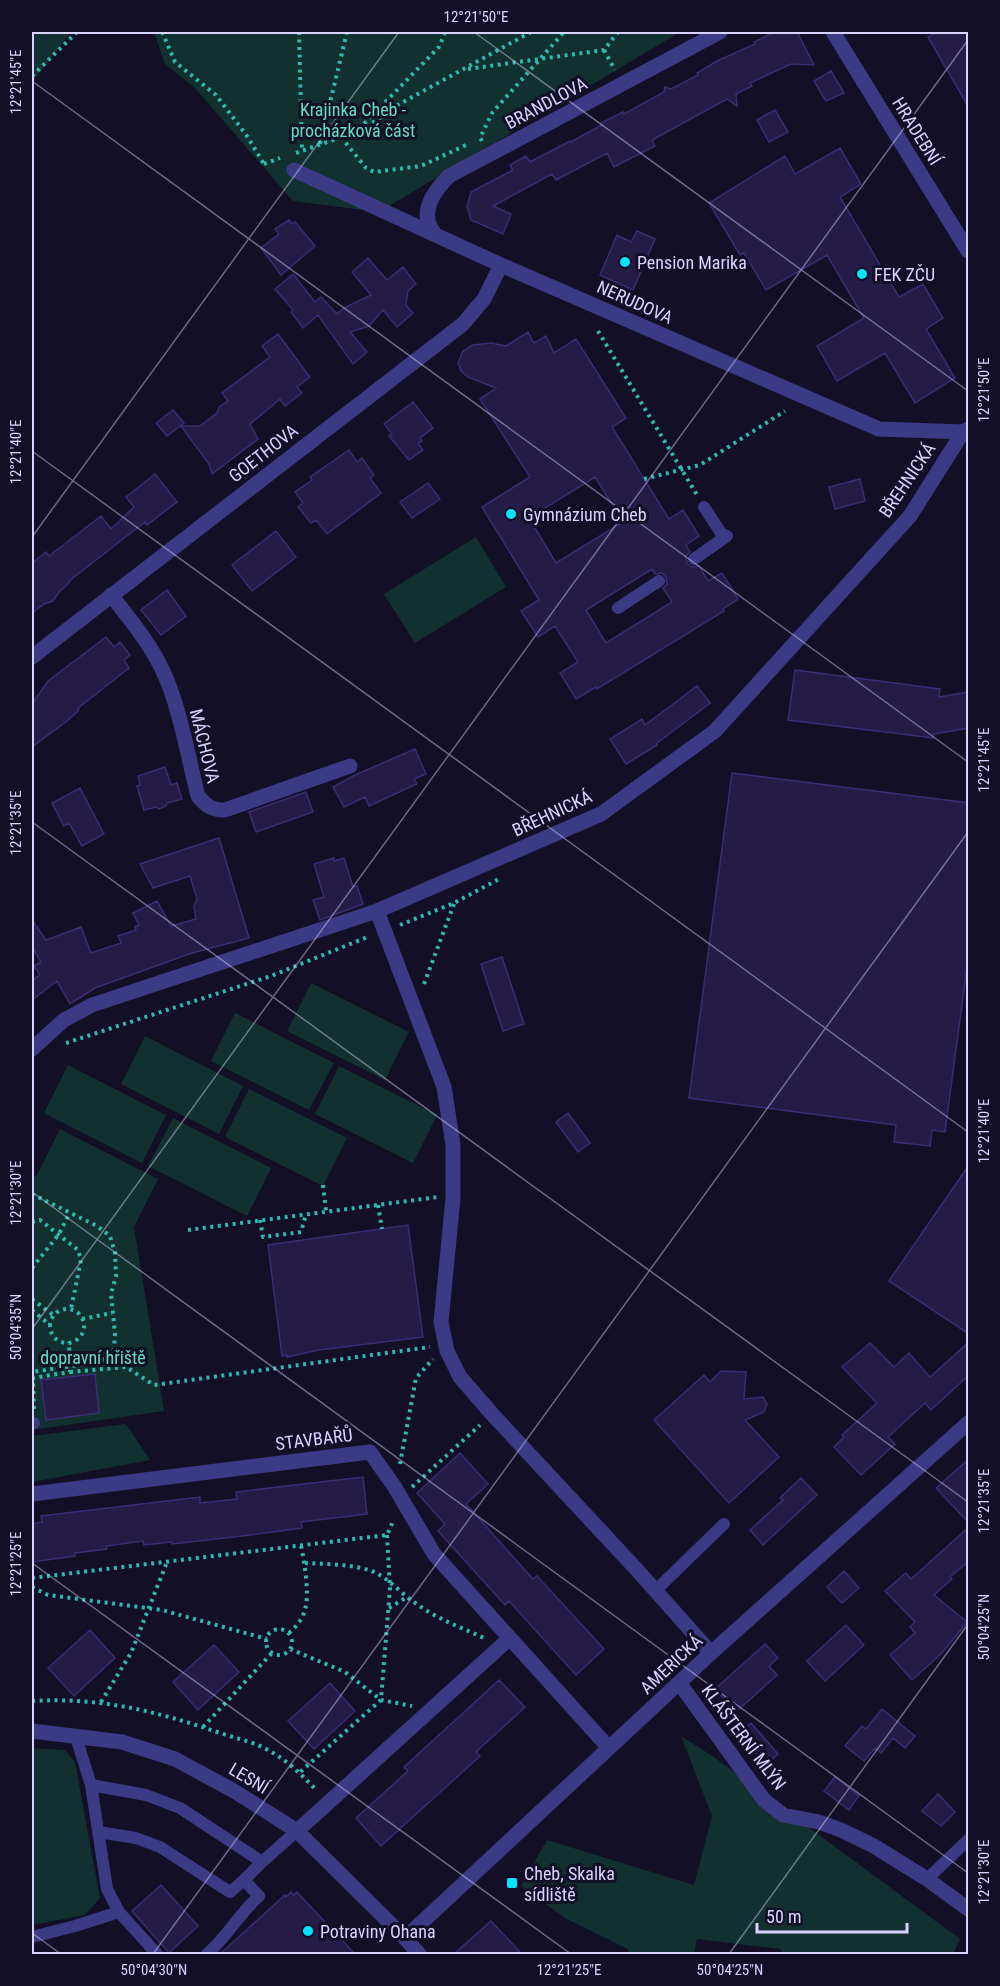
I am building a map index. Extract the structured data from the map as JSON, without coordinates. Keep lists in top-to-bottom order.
{
  "streets": {
    "street": [
      "BRANDLOVA",
      "HRADEBNÍ",
      "NERUDOVA",
      "GOETHOVA",
      "BŘEHNICKÁ",
      "MÁCHOVA",
      "STAVBAŘŮ",
      "AMERICKÁ",
      "KLÁŠTERNÍ MLÝN",
      "LESNÍ"
    ]
  },
  "crossings": [
    ["BRANDLOVA", "NERUDOVA"],
    ["NERUDOVA", "GOETHOVA"],
    ["NERUDOVA", "BŘEHNICKÁ"],
    ["GOETHOVA", "MÁCHOVA"],
    ["STAVBAŘŮ", "AMERICKÁ"],
    ["AMERICKÁ", "KLÁŠTERNÍ MLÝN"],
    ["AMERICKÁ", "LESNÍ"]
  ],
  "parks": ["Krajinka Cheb - procházková část", "dopravní hřiště"],
  "places": {
    "other": [
      "Pension Marika",
      "FEK ZČU",
      "Gymnázium Cheb",
      "Potraviny Ohana"
    ],
    "transit": ["Cheb, Skalka sídliště"]
  },
  "scale_bar": "50 m",
  "coordinates": [
    "12°21'50\"E",
    "12°21'45\"E",
    "12°21'40\"E",
    "12°21'35\"E",
    "12°21'30\"E",
    "50°04'35\"N",
    "12°21'25\"E",
    "50°04'25\"N",
    "50°04'30\"N"
  ]
}
